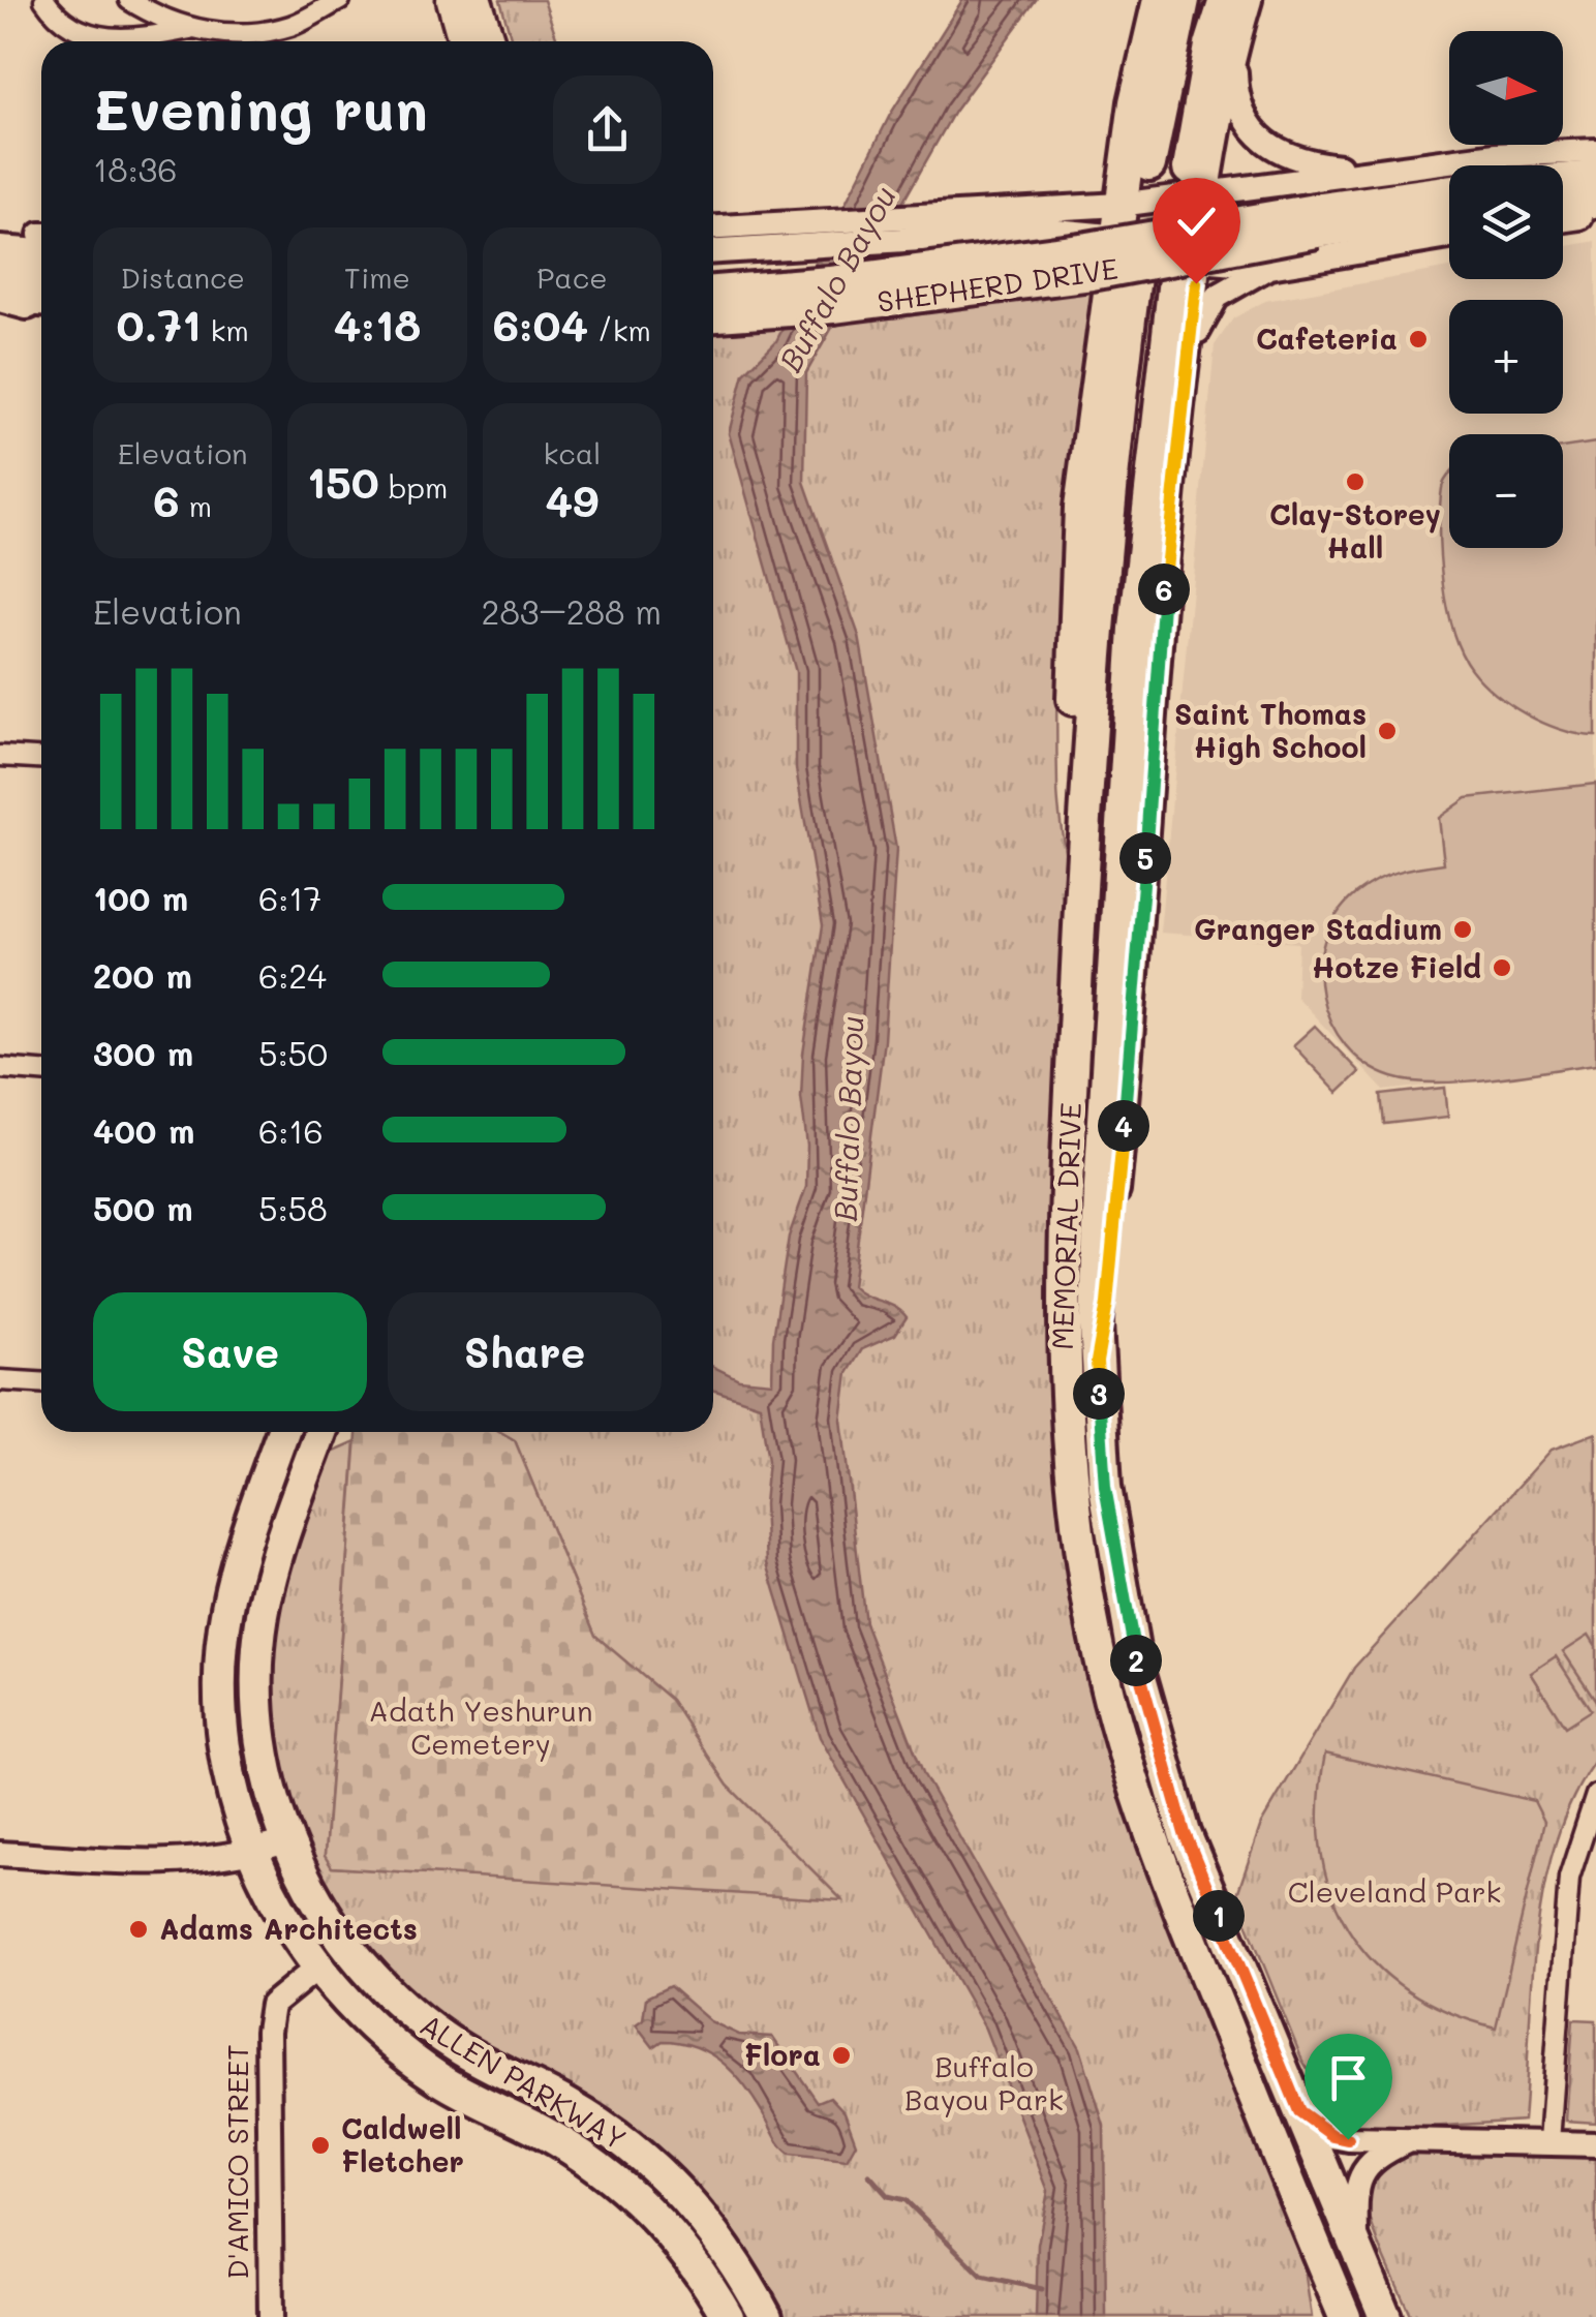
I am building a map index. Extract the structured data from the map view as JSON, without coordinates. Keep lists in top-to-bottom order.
{
  "streets": {
    "main road": ["SHEPHERD DRIVE", "MEMORIAL DRIVE", "ALLEN PARKWAY"],
    "street": ["D'AMICO STREET"]
  },
  "crossings": [
    ["ALLEN PARKWAY", "D'AMICO STREET"]
  ],
  "water": ["Buffalo Bayou"],
  "parks": ["Adath Yeshurun Cemetery", "Cleveland Park", "Buffalo Bayou Park"],
  "places": [
    "Cafeteria",
    "Clay-Storey Hall",
    "Saint Thomas High School",
    "Granger Stadium",
    "Hotze Field",
    "Adams Architects",
    "Flora",
    "Caldwell Fletcher"
  ],
  "north": "right",
  "page": {
    "map_buttons": ["+", "−"],
    "heading": ["Evening run", "18:36"],
    "stats": [
      ["Distance", "0.71 km"],
      ["Time", "4:18"],
      ["Pace", "6:04 /km"],
      ["Elevation", "6 m"],
      ["150 bpm"],
      ["kcal", "49"]
    ],
    "pins": [
      "6",
      "5",
      "4",
      "3",
      "2",
      "1"
    ],
    "chart": ["Elevation", "283–288 m"],
    "list": [
      {
        "name": "100 m",
        "note": "6:17"
      },
      {
        "name": "200 m",
        "note": "6:24"
      },
      {
        "name": "300 m",
        "note": "5:50"
      },
      {
        "name": "400 m",
        "note": "6:16"
      },
      {
        "name": "500 m",
        "note": "5:58"
      }
    ],
    "buttons": ["Save", "Share"]
  }
}
